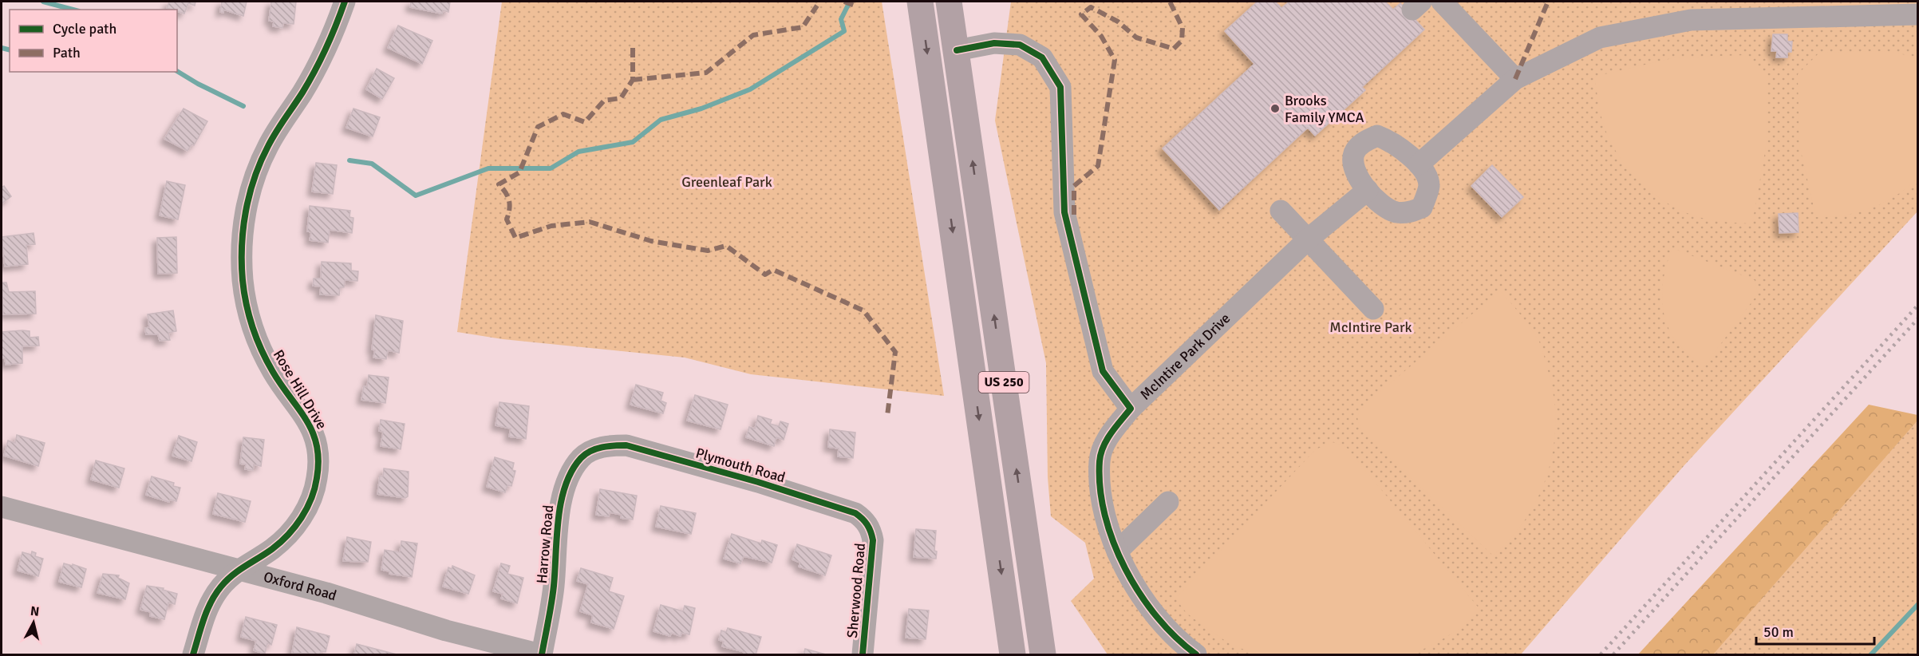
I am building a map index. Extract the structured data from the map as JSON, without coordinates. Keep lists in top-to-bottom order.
{
  "streets": {
    "highway": ["US 250"],
    "street": [
      "McIntire Park Drive",
      "Rose Hill Drive",
      "Plymouth Road",
      "Harrow Road",
      "Oxford Road",
      "Sherwood Road"
    ]
  },
  "crossings": [
    ["Rose Hill Drive", "Oxford Road"],
    ["Plymouth Road", "Harrow Road"],
    ["Plymouth Road", "Sherwood Road"],
    ["Harrow Road", "Oxford Road"]
  ],
  "parks": ["Greenleaf Park", "McIntire Park"],
  "places": ["Brooks Family YMCA"],
  "legend": ["Cycle path", "Path"],
  "scale_bar": "50 m",
  "north": "top"
}
